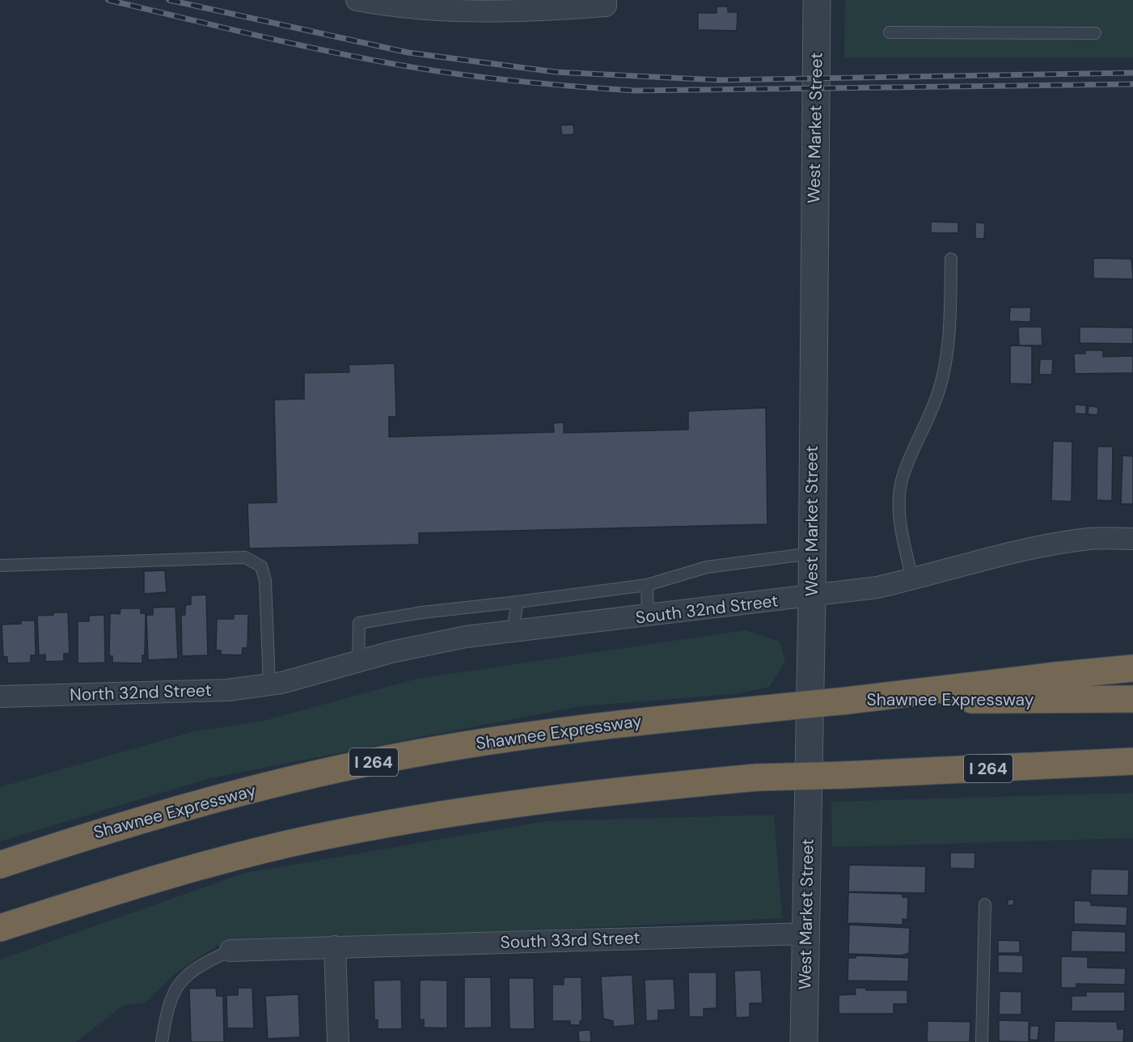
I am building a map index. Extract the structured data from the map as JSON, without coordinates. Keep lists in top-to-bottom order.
{
  "streets": {
    "highway": ["Shawnee Expressway", "I 264"],
    "street": [
      "West Market Street",
      "South 32nd Street",
      "North 32nd Street",
      "South 33rd Street"
    ]
  },
  "crossings": [
    ["West Market Street", "South 32nd Street"],
    ["West Market Street", "South 33rd Street"],
    ["South 32nd Street", "North 32nd Street"]
  ]
}
